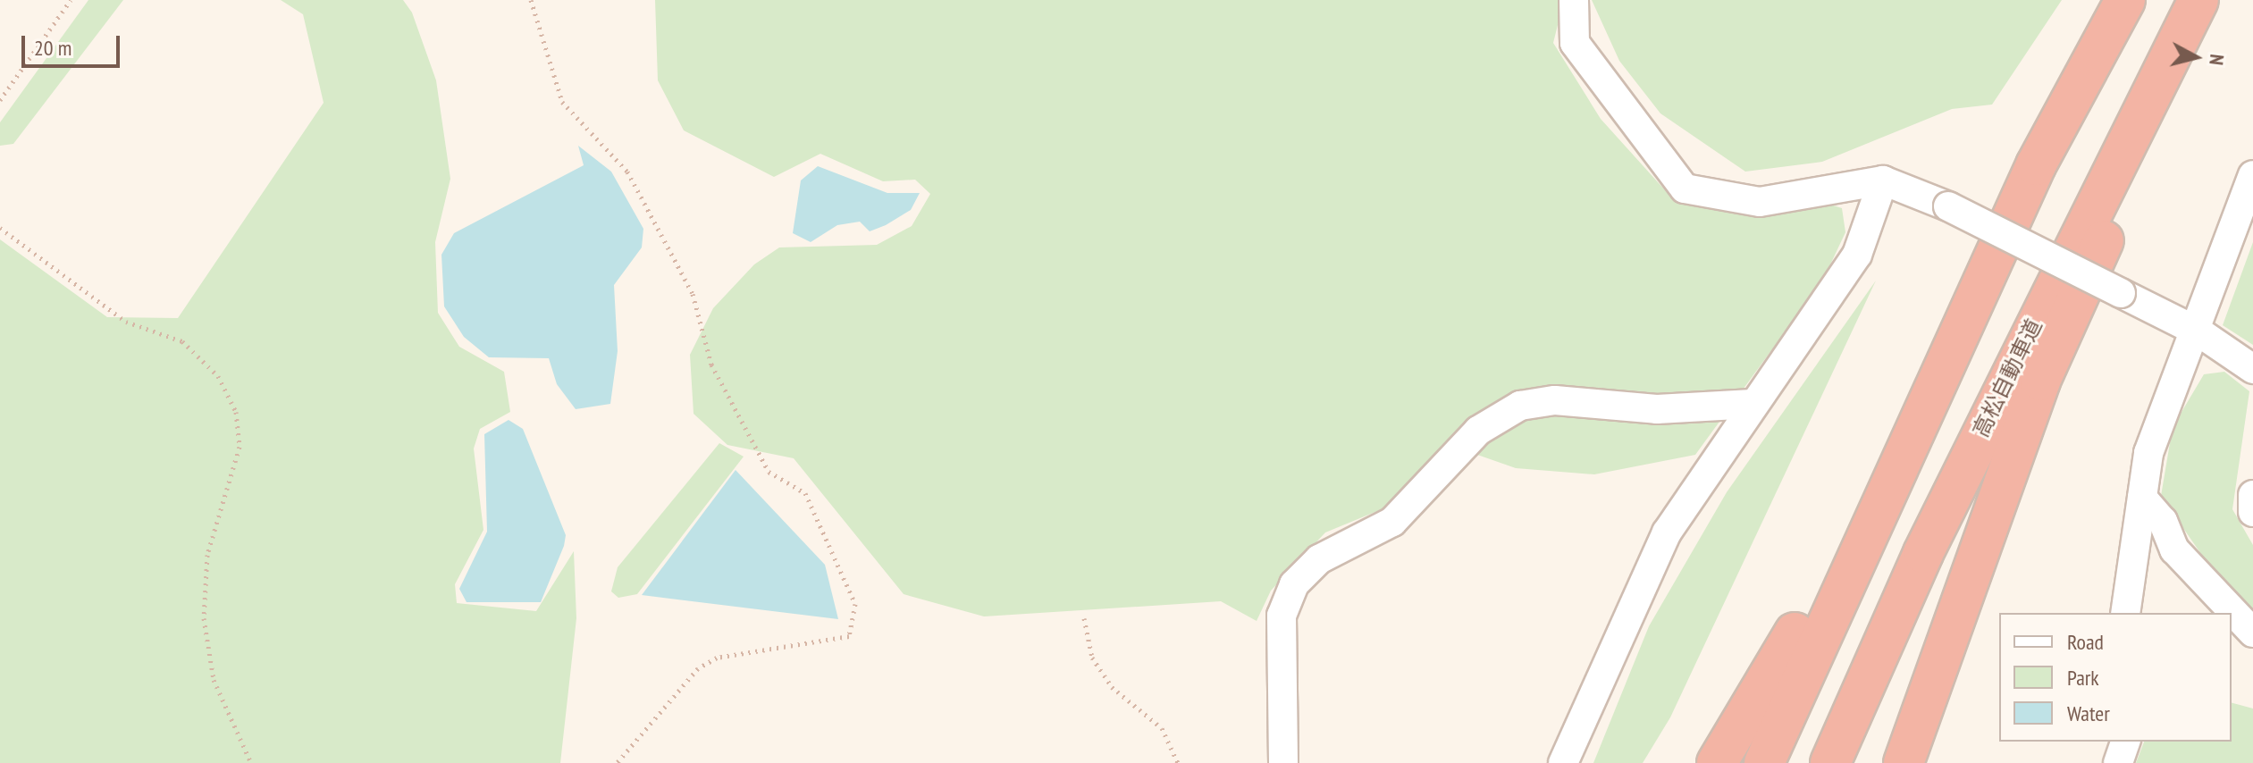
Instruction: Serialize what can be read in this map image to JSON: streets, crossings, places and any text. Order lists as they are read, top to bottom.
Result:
{
  "streets": {
    "highway": ["高松自動車道"]
  },
  "legend": ["Road", "Park", "Water"],
  "scale_bar": "20 m",
  "north": "right"
}
